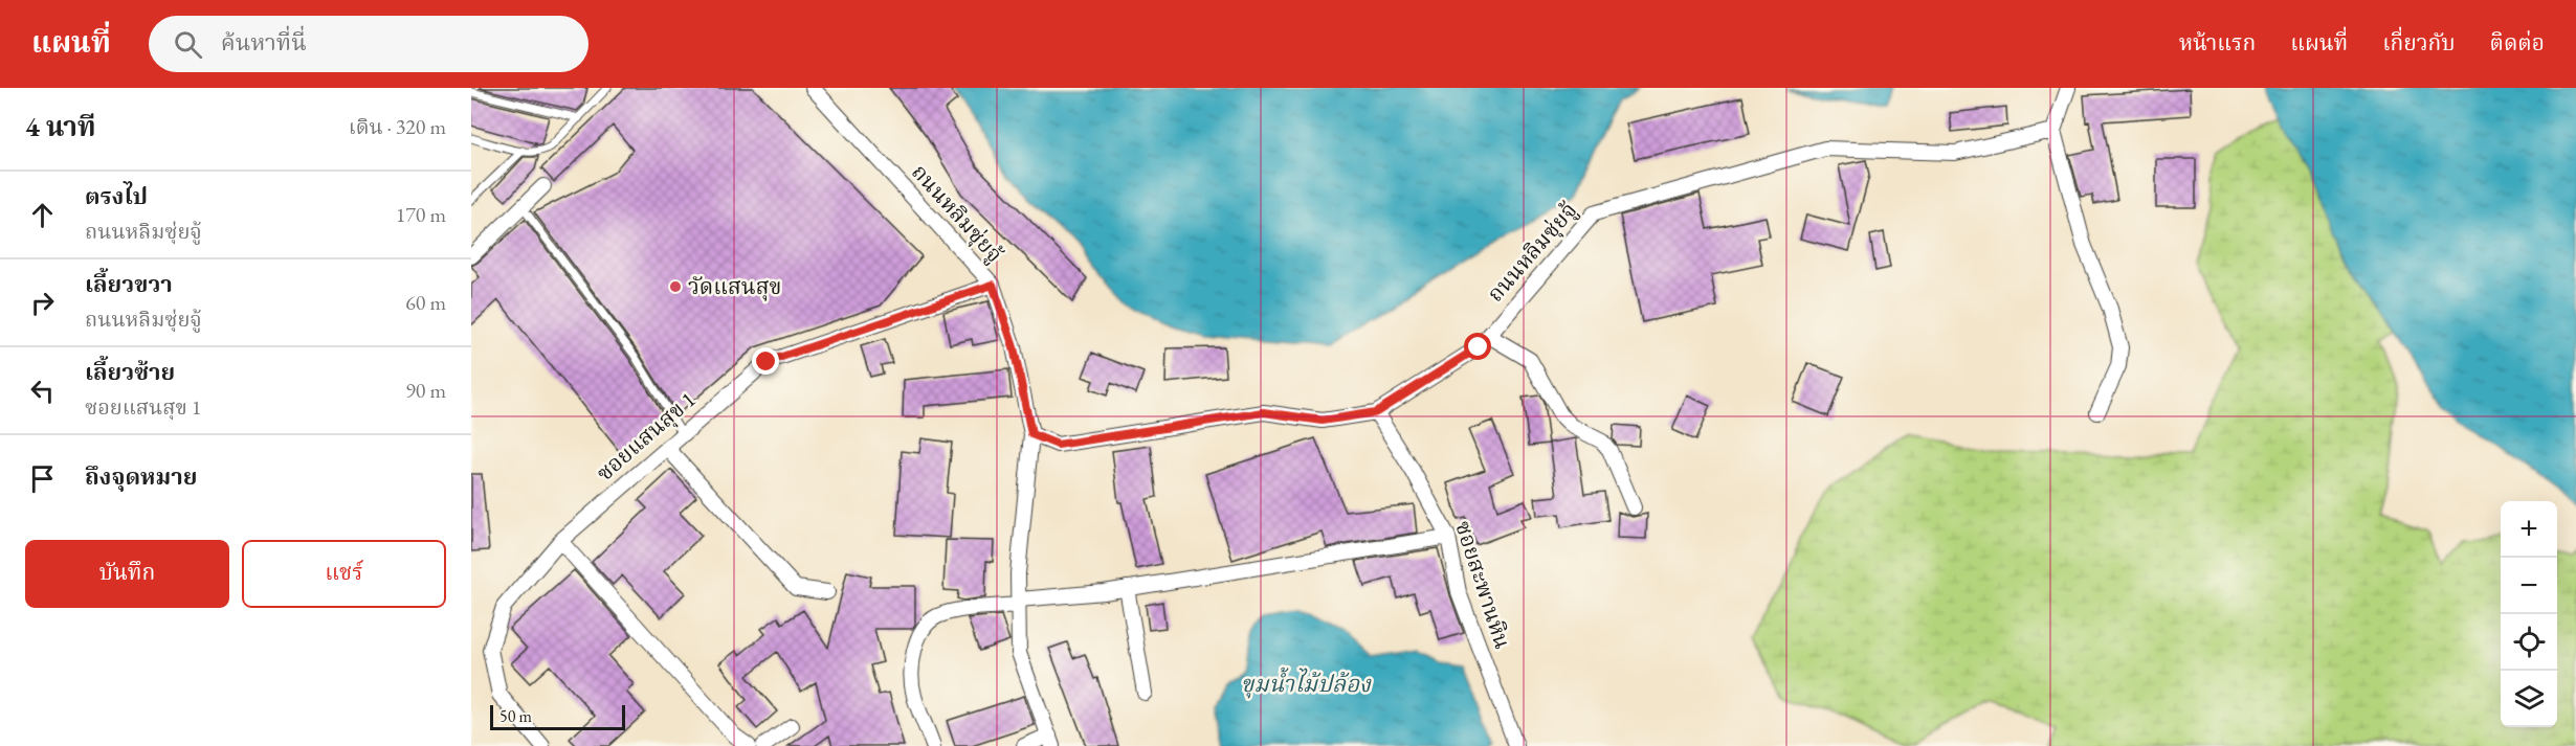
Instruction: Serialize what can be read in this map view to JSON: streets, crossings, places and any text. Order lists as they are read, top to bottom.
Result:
{
  "streets": {
    "street": ["ถนนหลิมซุ่ยจู้", "ซอยแสนสุข 1", "ซอยสะพานหิน"]
  },
  "crossings": [
    ["ถนนหลิมซุ่ยจู้", "ซอยแสนสุข 1"],
    ["ถนนหลิมซุ่ยจู้", "ซอยสะพานหิน"]
  ],
  "water": ["ขุมน้ำไม้ปล้อง"],
  "places": ["วัดแสนสุข"],
  "scale_bar": "50 m",
  "page": {
    "header": "แผนที่",
    "search": "ค้นหาที่นี่",
    "nav": [
      "หน้าแรก",
      "แผนที่",
      "เกี่ยวกับ",
      "ติดต่อ"
    ],
    "heading": ["4 นาที", "เดิน · 320 m"],
    "list": [
      ["ตรงไป", "ถนนหลิมซุ่ยจู้", "170 m"],
      ["เลี้ยวขวา", "ถนนหลิมซุ่ยจู้", "60 m"],
      ["เลี้ยวซ้าย", "ซอยแสนสุข 1", "90 m"],
      "ถึงจุดหมาย"
    ],
    "map_buttons": ["+", "−"],
    "buttons": ["บันทึก", "แชร์"],
    "scale": "50 m"
  }
}
